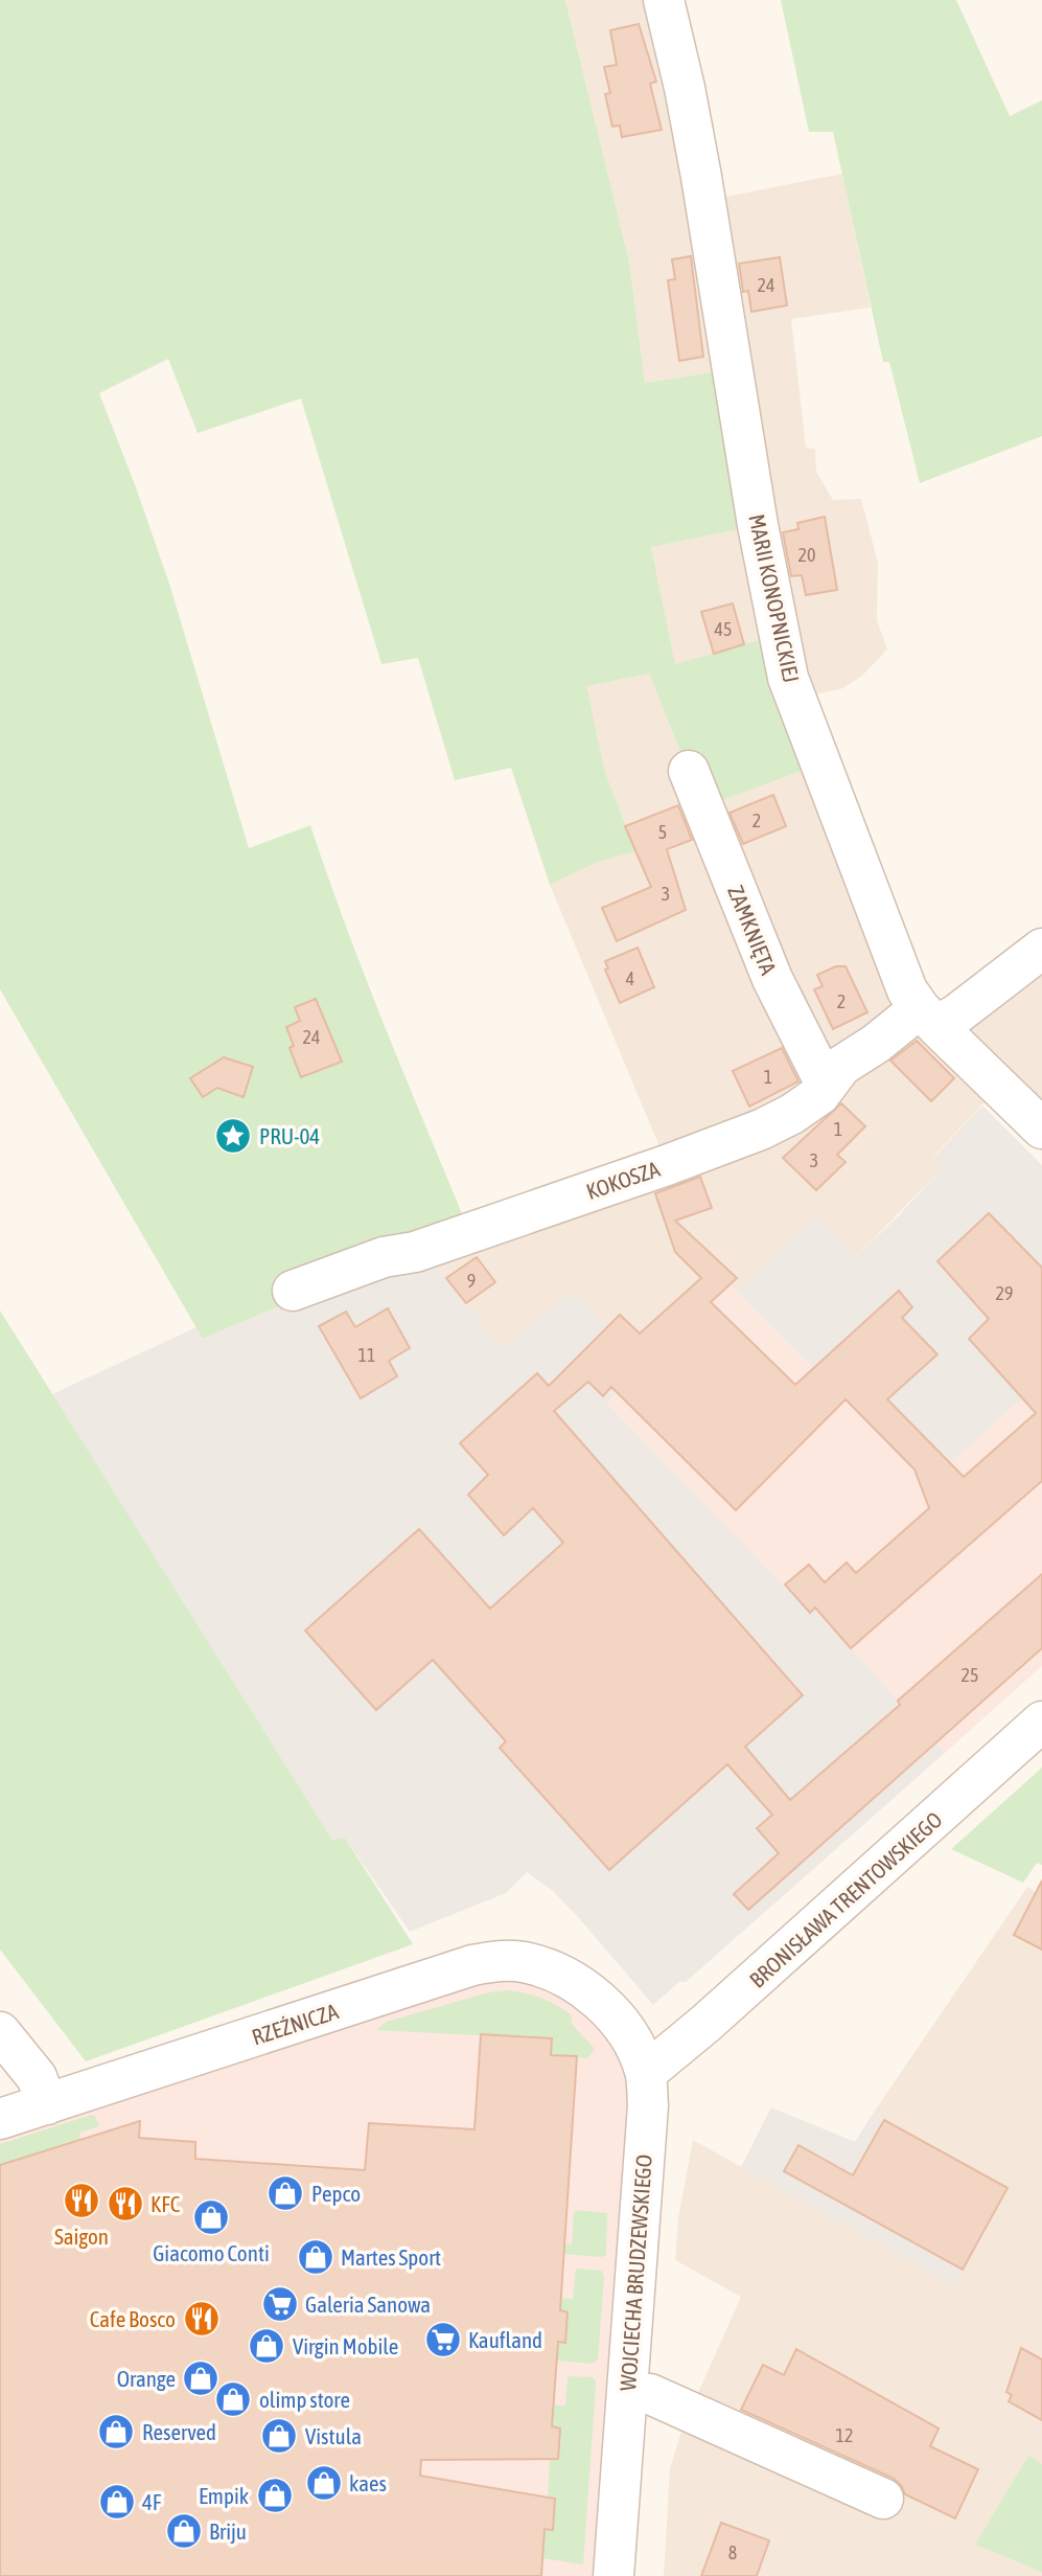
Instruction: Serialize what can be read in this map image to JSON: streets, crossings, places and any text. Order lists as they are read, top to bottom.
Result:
{
  "streets": {
    "street": [
      "MARII KONOPNICKIEJ",
      "ZAMKNIĘTA",
      "KOKOSZA",
      "BRONISŁAWA TRENTOWSKIEGO",
      "RZEŹNICZA",
      "WOJCIECHA BRUDZEWSKIEGO"
    ]
  },
  "crossings": [
    ["MARII KONOPNICKIEJ", "KOKOSZA"],
    ["ZAMKNIĘTA", "KOKOSZA"],
    ["BRONISŁAWA TRENTOWSKIEGO", "WOJCIECHA BRUDZEWSKIEGO"],
    ["RZEŹNICZA", "WOJCIECHA BRUDZEWSKIEGO"]
  ],
  "places": {
    "place": ["PRU-04"],
    "shop": [
      "Pepco",
      "Giacomo Conti",
      "Martes Sport",
      "Virgin Mobile",
      "Orange",
      "olimp store",
      "Reserved",
      "Vistula",
      "kaes",
      "Empik",
      "4F",
      "Briju"
    ],
    "restaurant": ["Saigon", "KFC", "Cafe Bosco"],
    "supermarket": ["Galeria Sanowa", "Kaufland"]
  },
  "house_numbers": [
    "24",
    "20",
    "45",
    "2",
    "5",
    "3",
    "4",
    "2",
    "24",
    "1",
    "1",
    "3",
    "9",
    "29",
    "11",
    "25",
    "12",
    "8"
  ]
}
